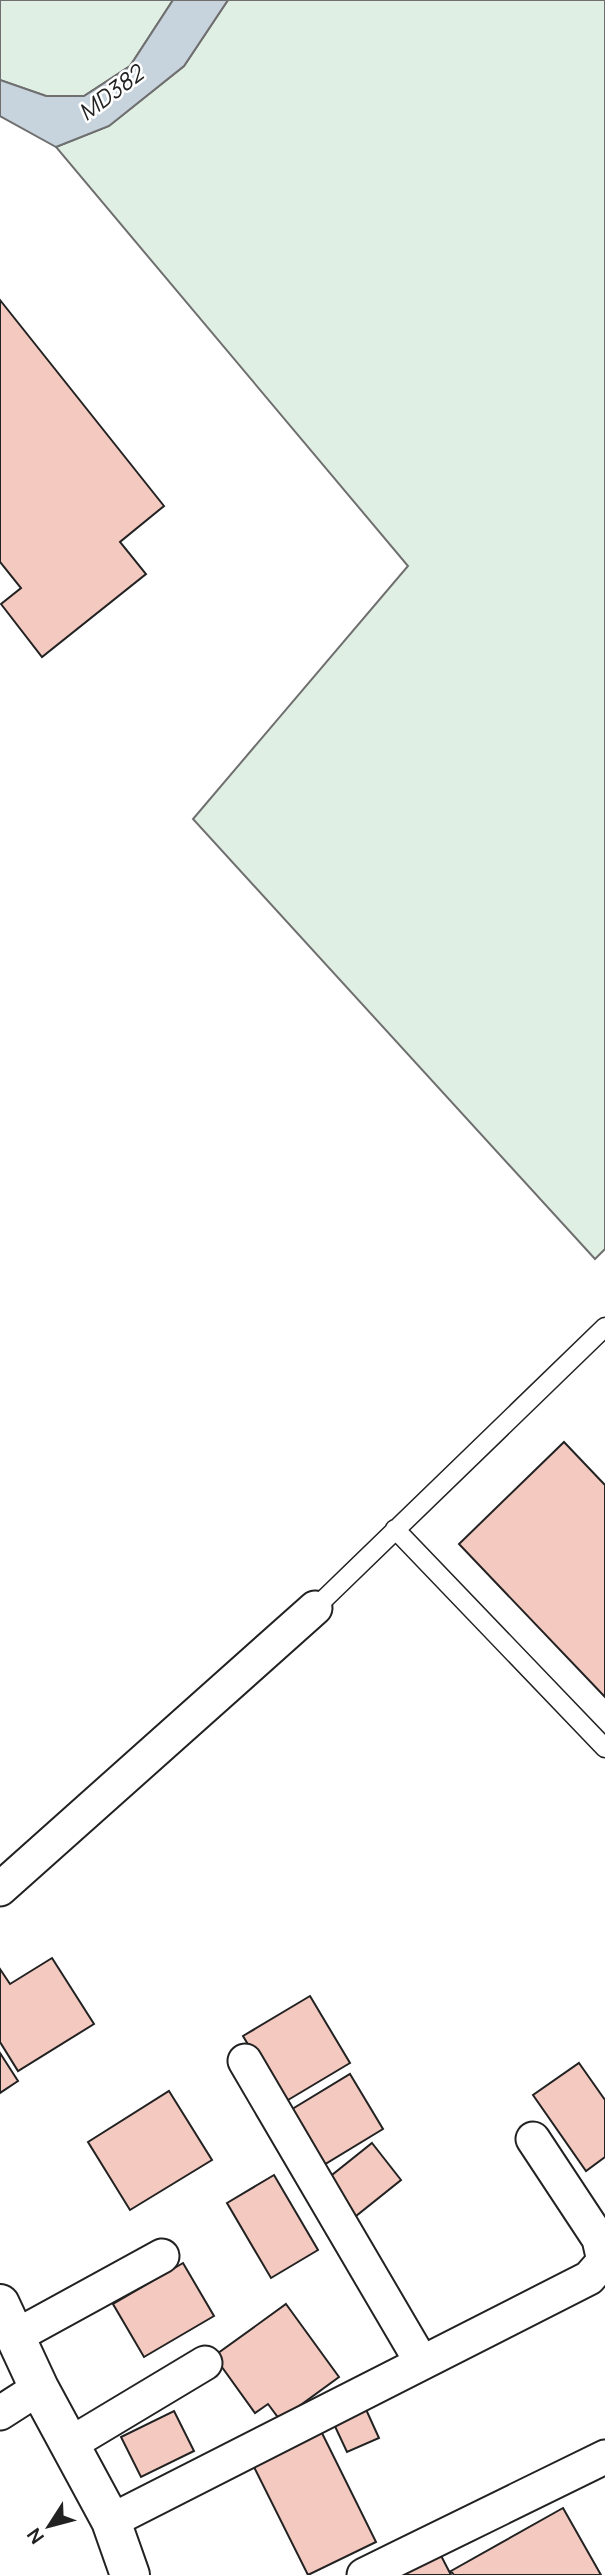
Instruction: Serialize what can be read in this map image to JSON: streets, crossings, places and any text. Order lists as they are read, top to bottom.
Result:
{
  "water": ["MD382"],
  "north": "bottom left"
}
